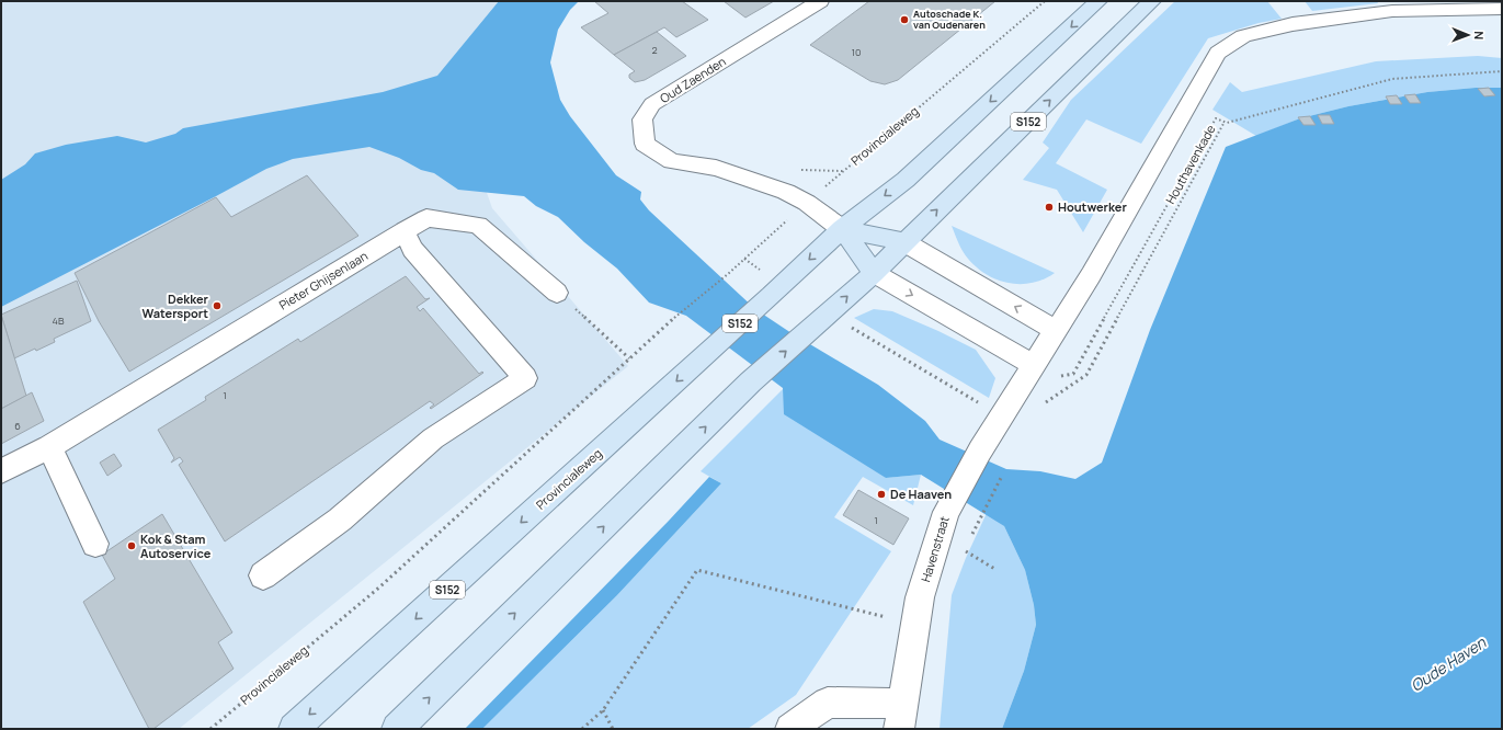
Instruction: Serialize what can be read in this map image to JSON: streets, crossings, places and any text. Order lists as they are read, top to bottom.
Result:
{
  "streets": {
    "main road": ["S152", "Provincialeweg"],
    "street": ["Oud Zaenden", "Pieter Ghijsenlaan", "Havenstraat"],
    "path": ["Houthavenkade"]
  },
  "crossings": [
    ["Oud Zaenden", "Provincialeweg"],
    ["Houthavenkade", "Havenstraat"]
  ],
  "water": ["Oude Haven"],
  "places": [
    "Autoschade K. van Oudenaren",
    "Houtwerker",
    "Dekker Watersport",
    "De Haaven",
    "Kok & Stam Autoservice"
  ],
  "house_numbers": [
    "2",
    "10",
    "4B",
    "1",
    "6",
    "1"
  ],
  "north": "right"
}
